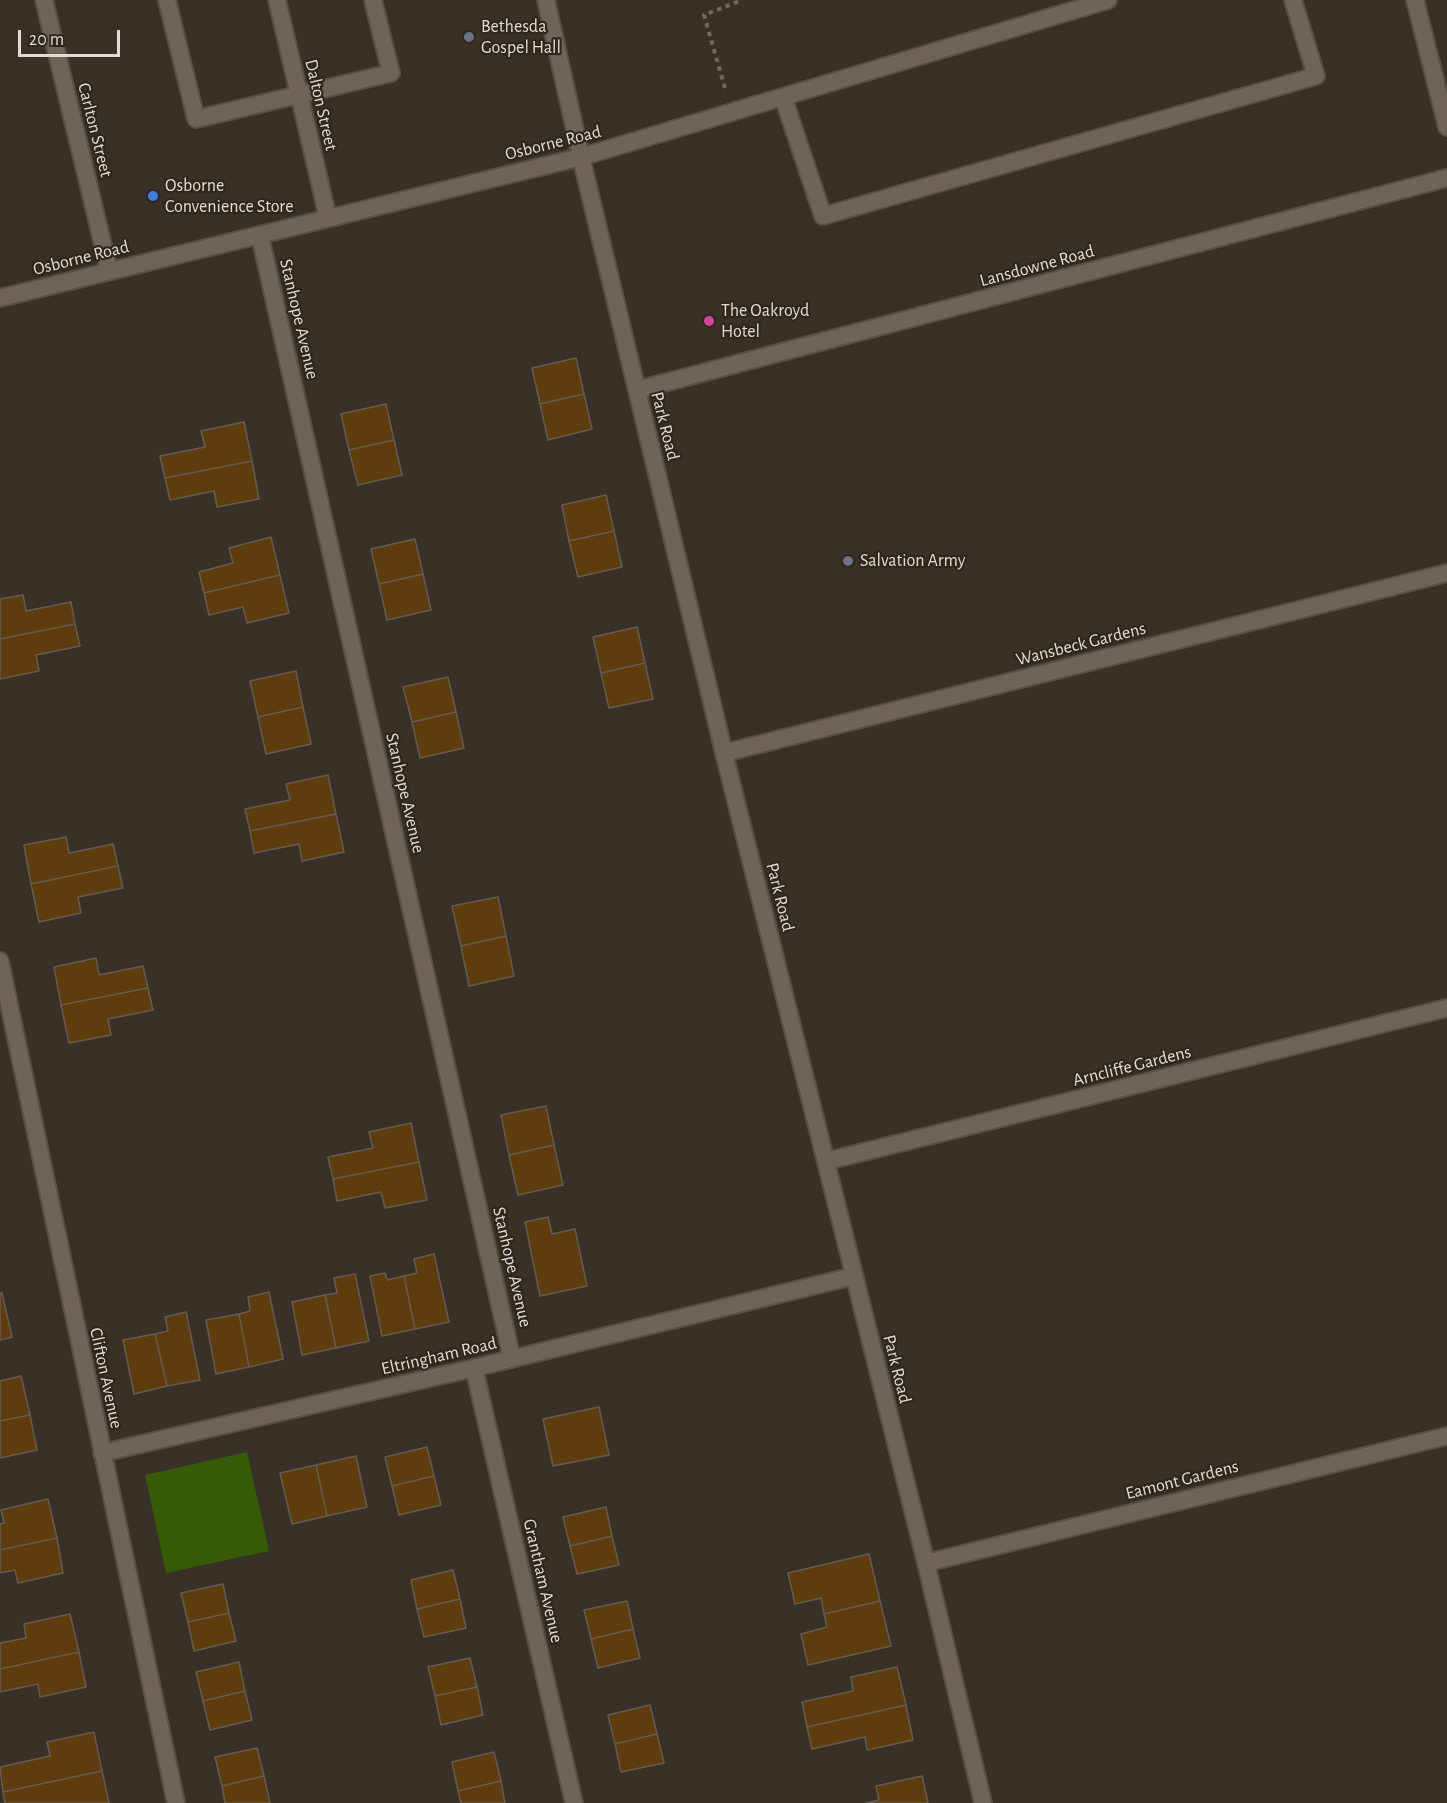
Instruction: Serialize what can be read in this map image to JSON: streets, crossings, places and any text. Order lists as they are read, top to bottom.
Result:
{
  "streets": {
    "street": [
      "Dalton Street",
      "Carlton Street",
      "Osborne Road",
      "Lansdowne Road",
      "Stanhope Avenue",
      "Park Road",
      "Wansbeck Gardens",
      "Arncliffe Gardens",
      "Eltringham Road",
      "Clifton Avenue",
      "Eamont Gardens",
      "Grantham Avenue"
    ]
  },
  "crossings": [
    ["Dalton Street", "Osborne Road"],
    ["Carlton Street", "Osborne Road"],
    ["Osborne Road", "Stanhope Avenue"],
    ["Osborne Road", "Park Road"],
    ["Lansdowne Road", "Park Road"],
    ["Stanhope Avenue", "Eltringham Road"],
    ["Park Road", "Wansbeck Gardens"],
    ["Park Road", "Arncliffe Gardens"],
    ["Park Road", "Eltringham Road"],
    ["Park Road", "Eamont Gardens"],
    ["Eltringham Road", "Clifton Avenue"],
    ["Eltringham Road", "Grantham Avenue"]
  ],
  "places": [
    "Bethesda Gospel Hall",
    "Osborne Convenience Store",
    "The Oakroyd Hotel",
    "Salvation Army"
  ],
  "scale_bar": "20 m"
}
